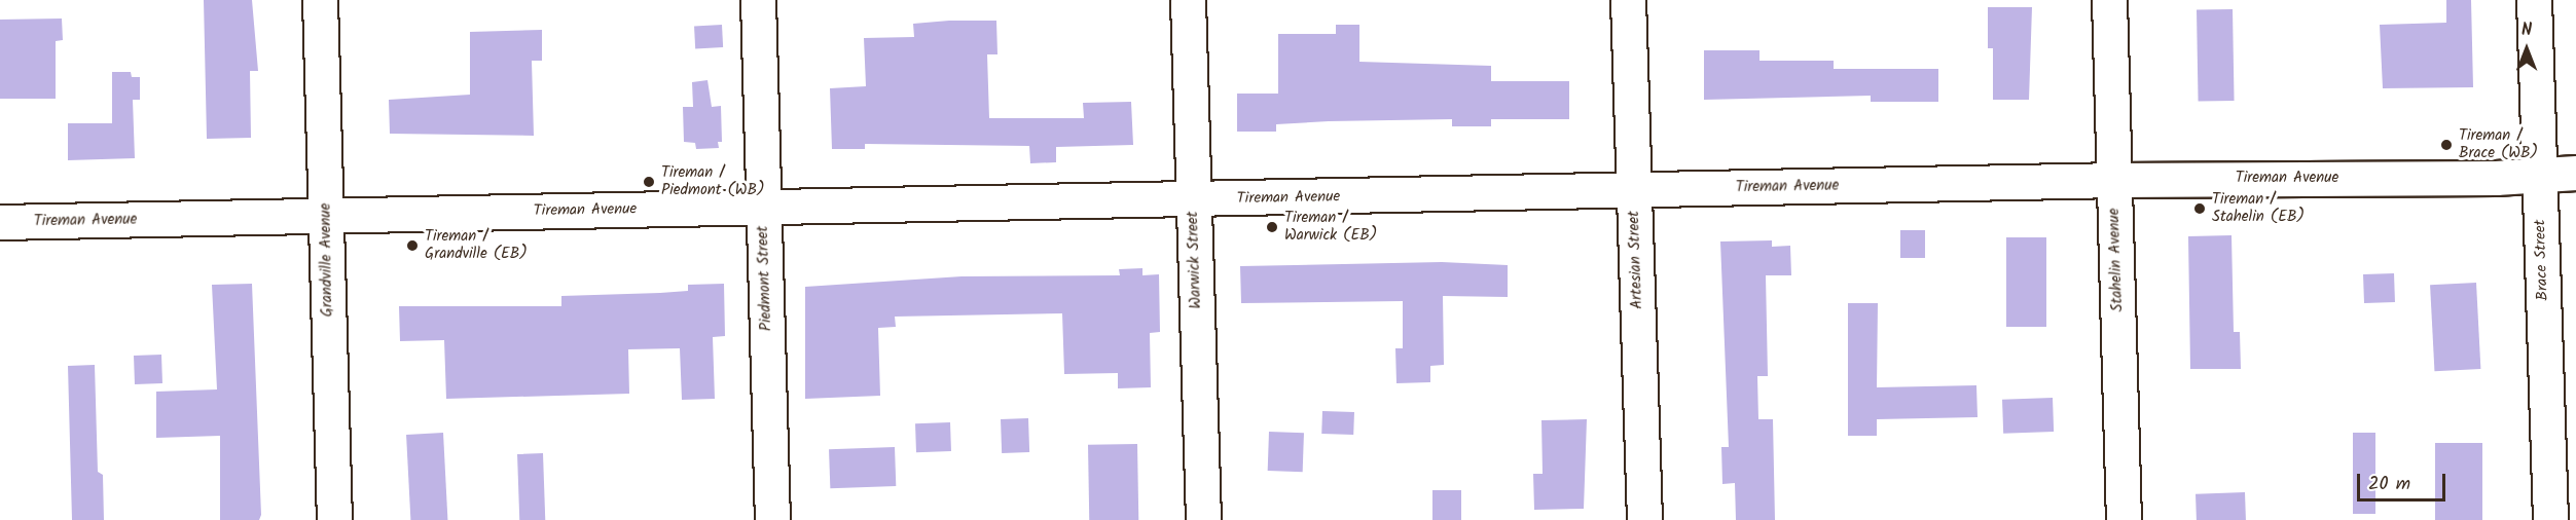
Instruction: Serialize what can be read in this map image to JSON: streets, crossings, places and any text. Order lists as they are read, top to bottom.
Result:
{
  "streets": {
    "street": [
      "Tireman Avenue",
      "Grandville Avenue",
      "Warwick Street",
      "Artesian Street",
      "Stahelin Avenue",
      "Brace Street",
      "Piedmont Street"
    ]
  },
  "crossings": [
    ["Tireman Avenue", "Grandville Avenue"],
    ["Tireman Avenue", "Warwick Street"],
    ["Tireman Avenue", "Artesian Street"],
    ["Tireman Avenue", "Stahelin Avenue"],
    ["Tireman Avenue", "Brace Street"],
    ["Tireman Avenue", "Piedmont Street"]
  ],
  "places": [
    "Tireman / Brace (WB)",
    "Tireman / Piedmont (WB)",
    "Tireman / Stahelin (EB)",
    "Tireman / Warwick (EB)",
    "Tireman / Grandville (EB)"
  ],
  "scale_bar": "20 m",
  "north": "top"
}
